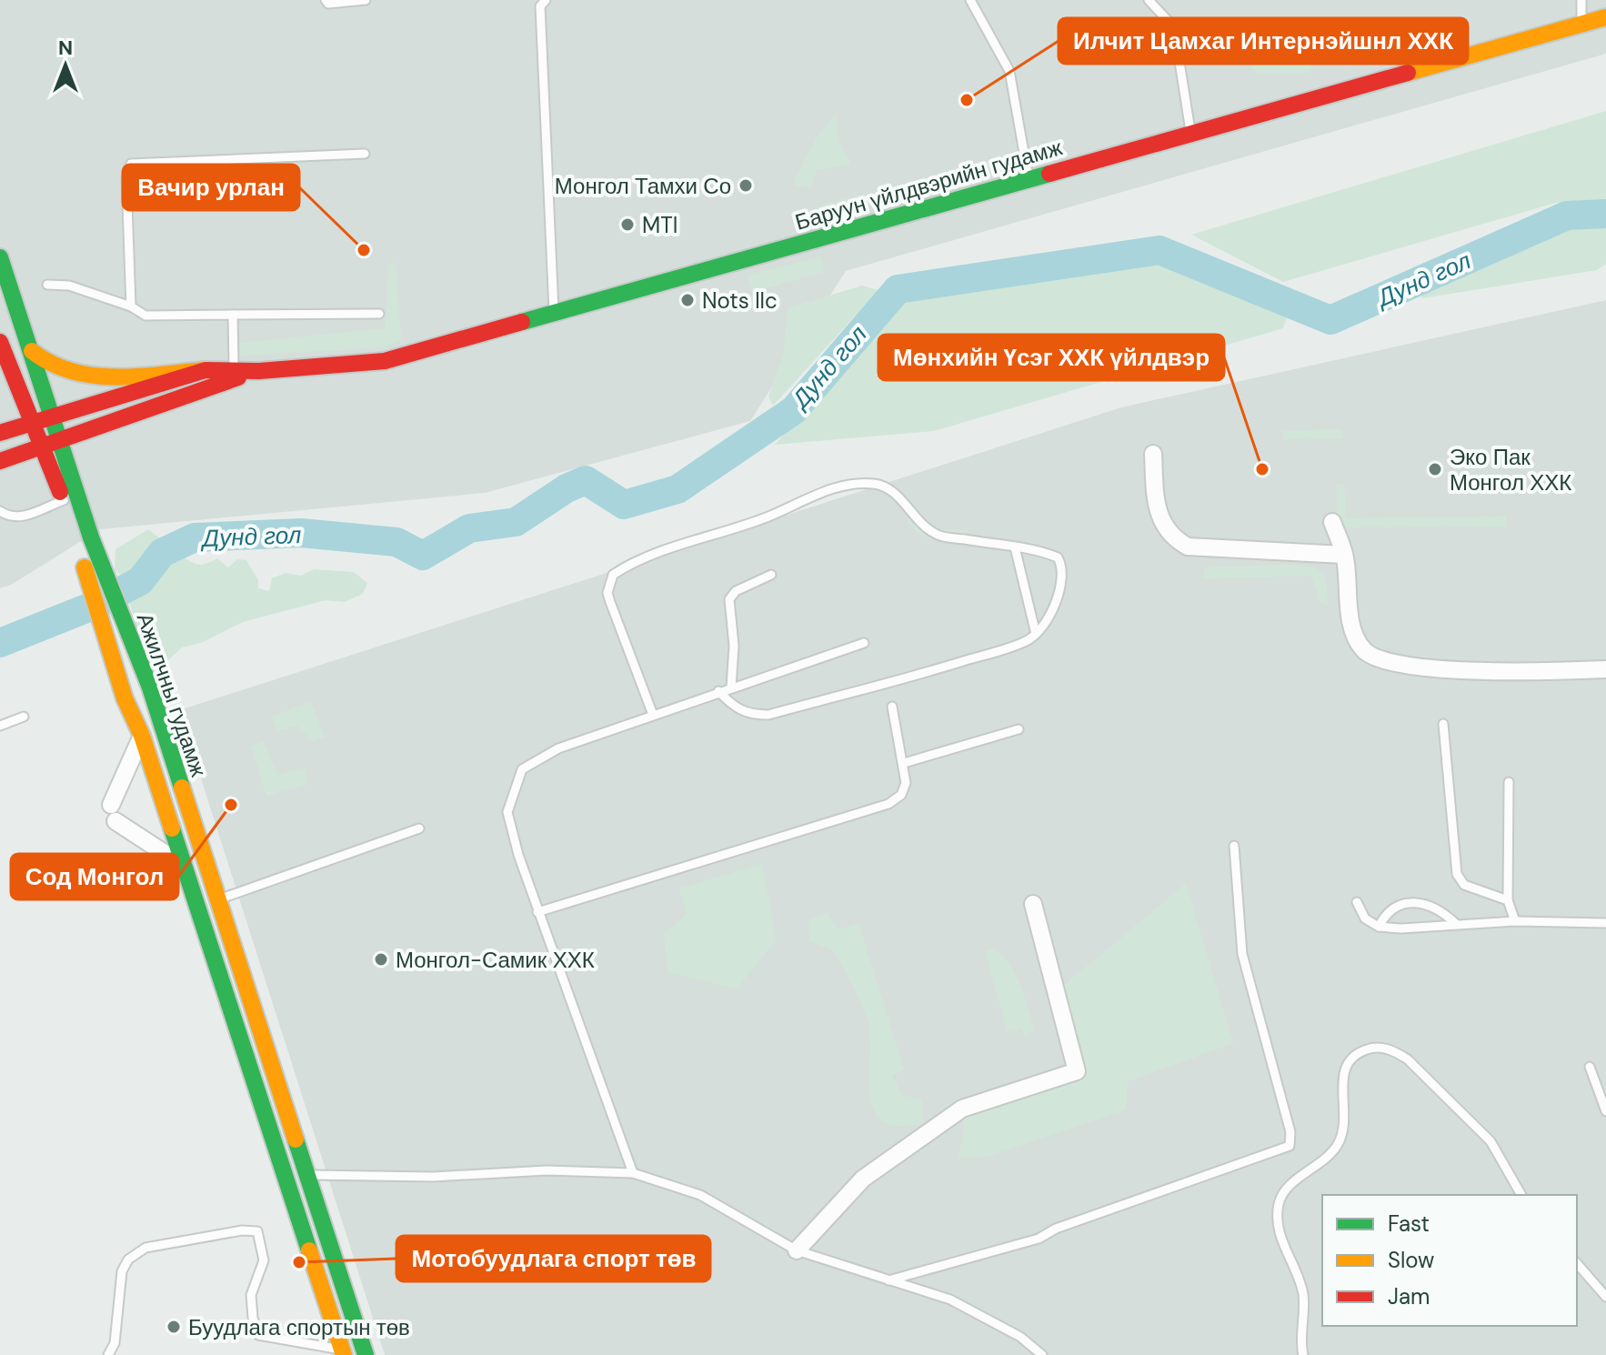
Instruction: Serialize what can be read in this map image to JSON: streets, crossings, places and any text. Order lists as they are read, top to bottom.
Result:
{
  "streets": {
    "main road": ["Баруун үйлдвэрийн гудамж", "Ажилчны гудамж"]
  },
  "crossings": [
    ["Баруун үйлдвэрийн гудамж", "Ажилчны гудамж"]
  ],
  "water": ["Дунд гол"],
  "places": [
    "Илчит Цамхаг Интернэйшнл ХХК",
    "Монгол Тамхи Со",
    "MTI",
    "Вачир урлан",
    "Nots llc",
    "Мөнхийн Үсэг ХХК үйлдвэр",
    "Эко Пак Монгол ХХК",
    "Сод Монгол",
    "Монгол-Самик ХХК",
    "Мотобуудлага спорт төв",
    "Буудлага спортын төв"
  ],
  "legend": ["Fast", "Slow", "Jam"],
  "north": "top"
}
